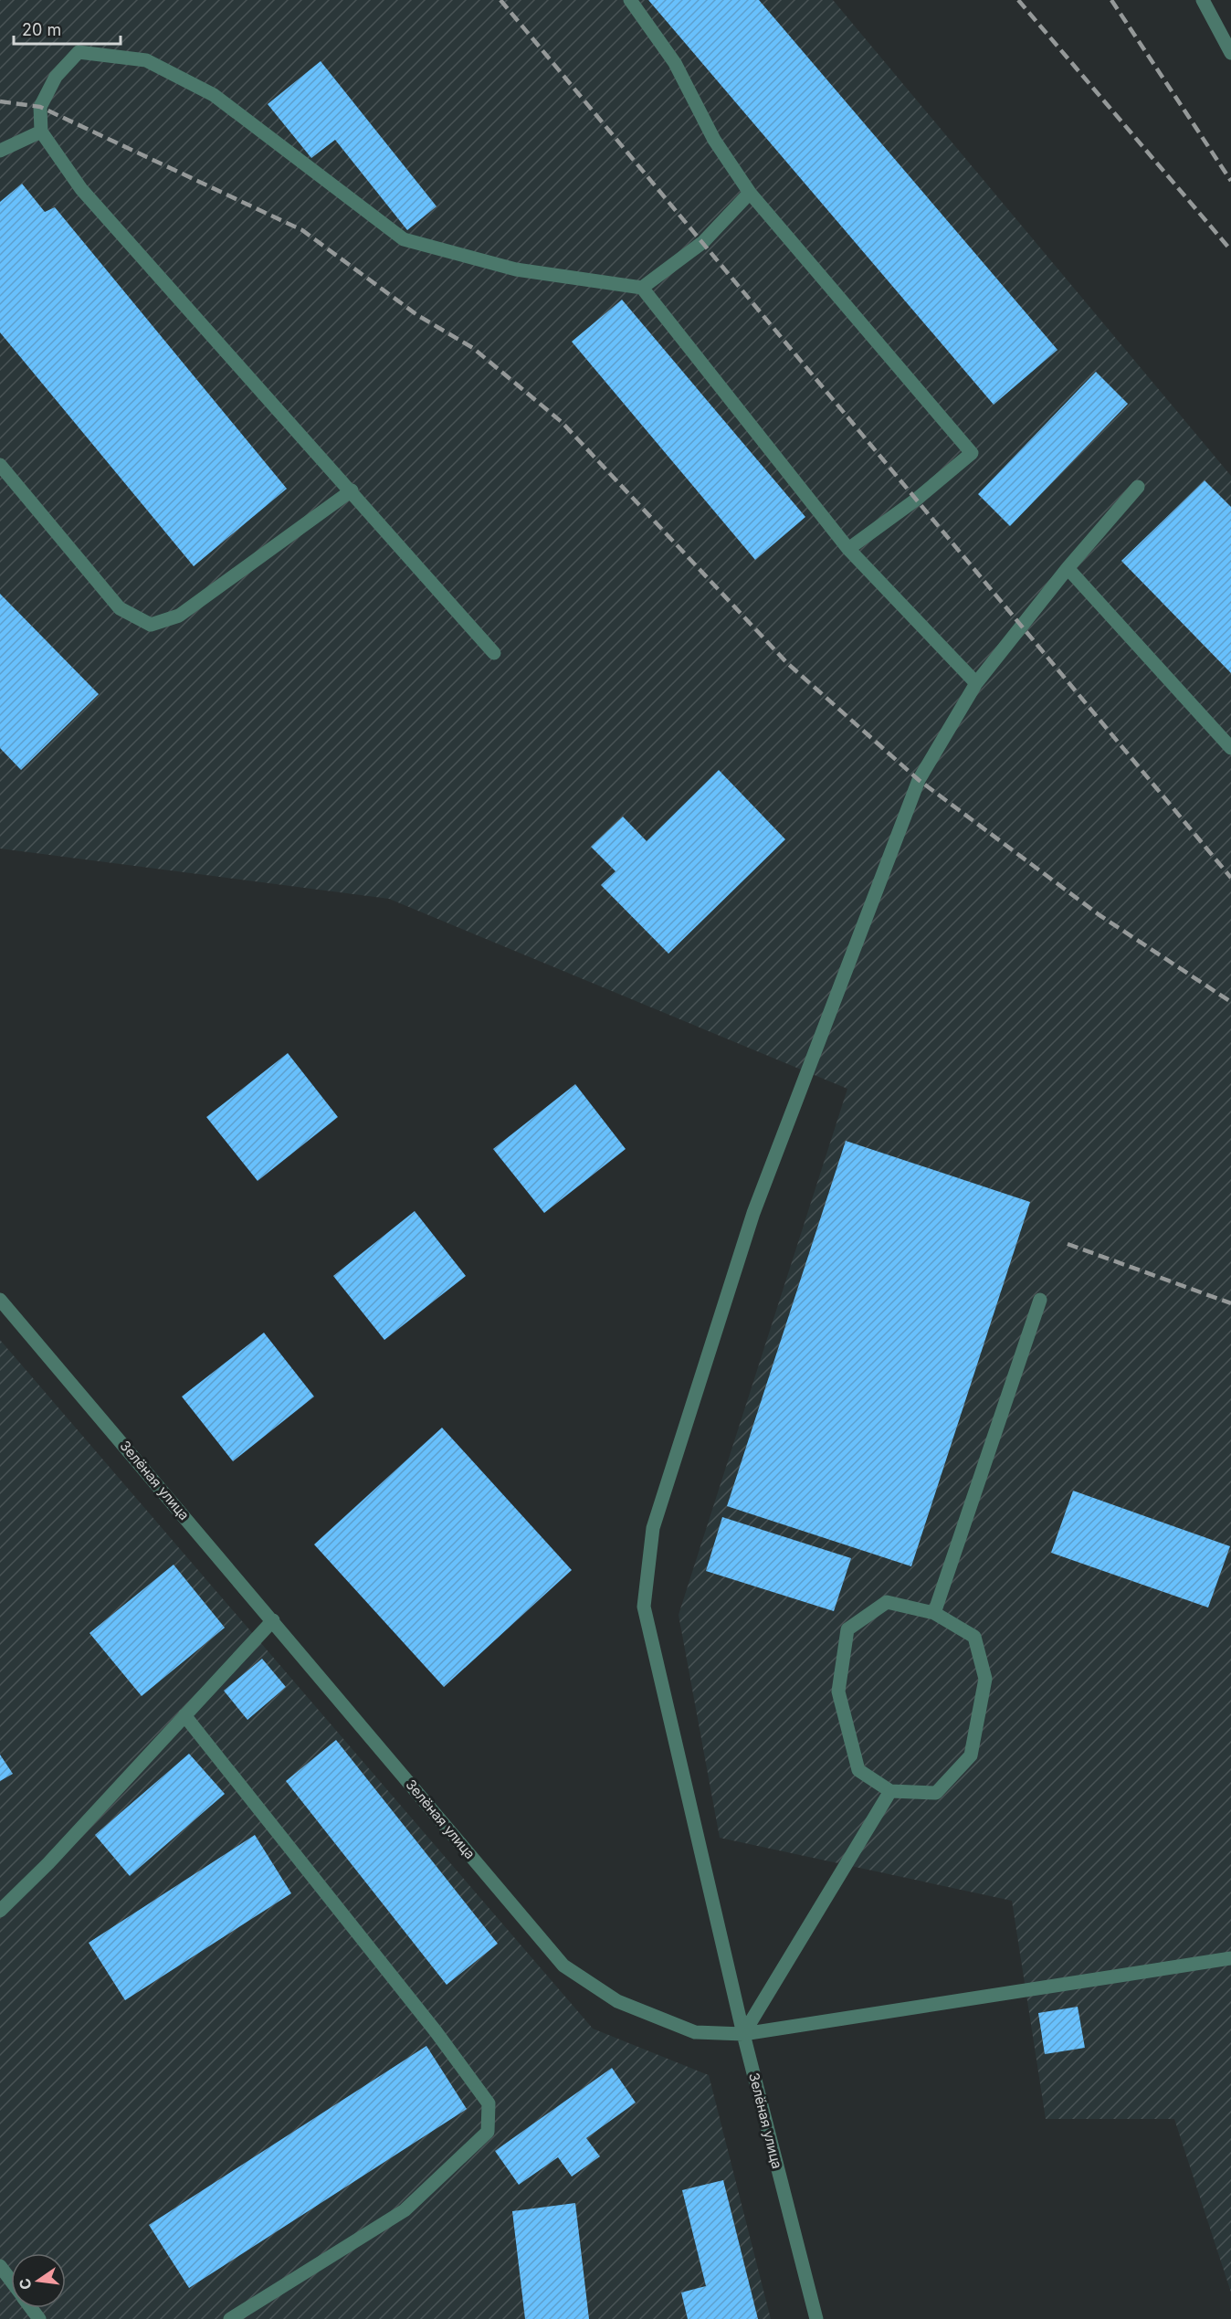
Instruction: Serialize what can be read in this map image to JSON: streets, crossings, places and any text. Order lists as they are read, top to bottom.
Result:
{
  "streets": {
    "street": ["Зелёная улица"]
  },
  "scale_bar": "20 m",
  "north": "left"
}
